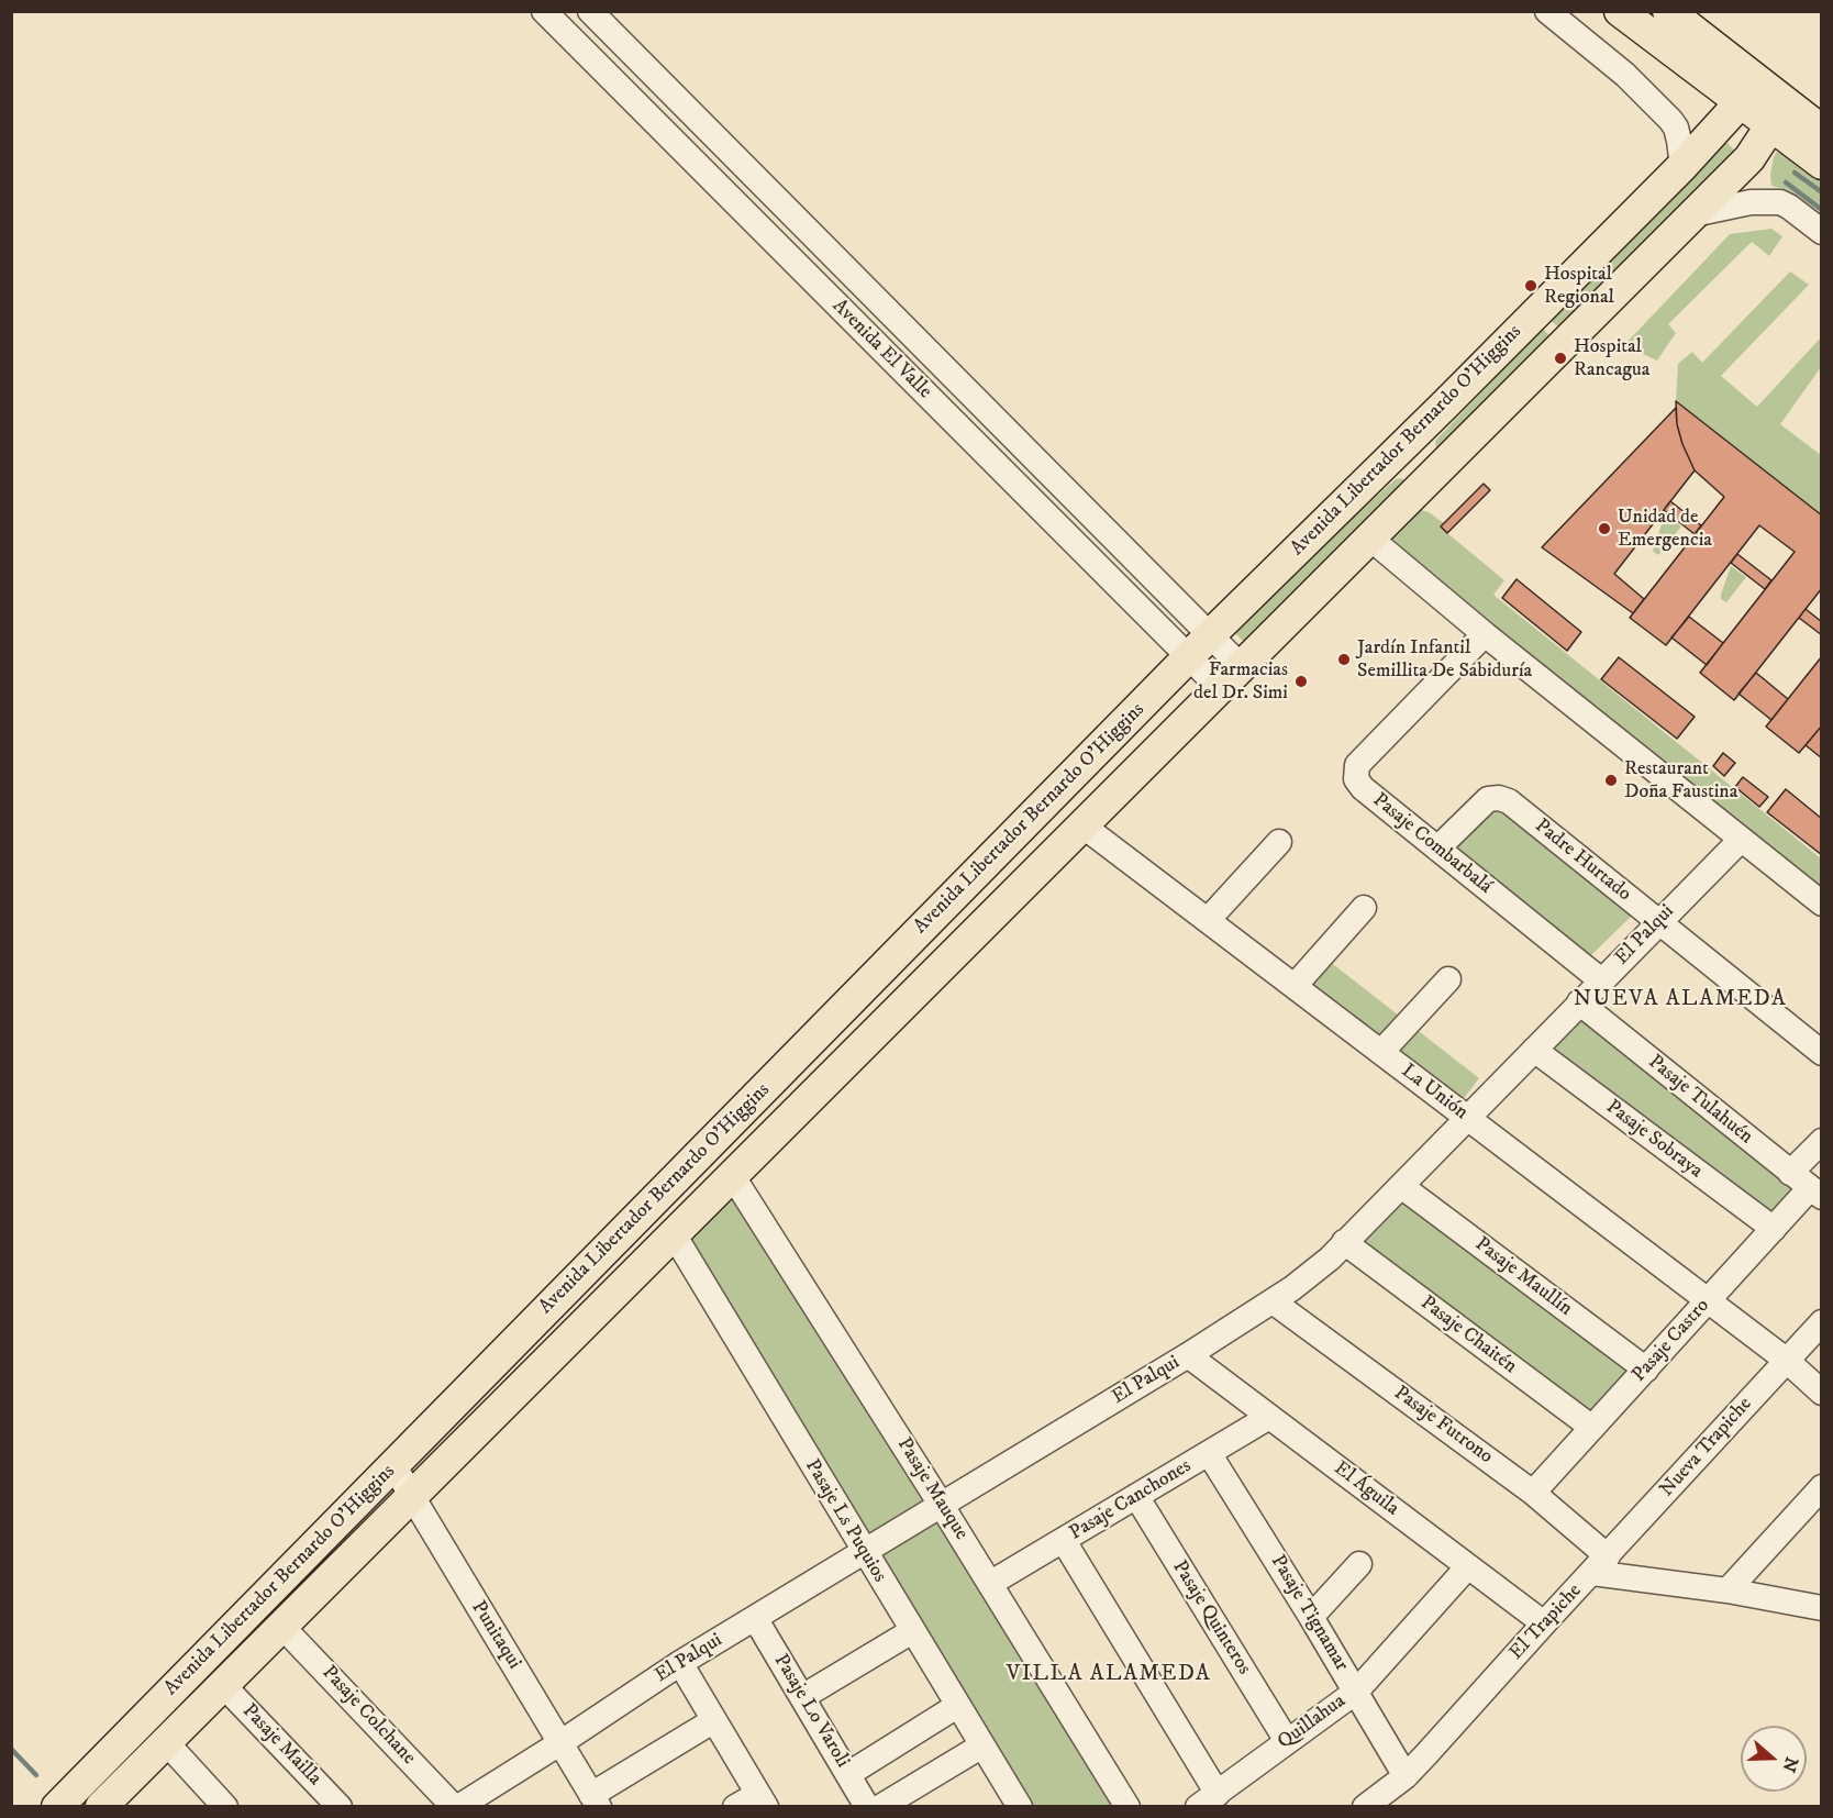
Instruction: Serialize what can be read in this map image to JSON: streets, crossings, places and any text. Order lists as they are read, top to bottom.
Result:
{
  "streets": {
    "main road": ["Avenida Libertador Bernardo O'Higgins"],
    "street": [
      "Avenida El Valle",
      "Pasaje Combarbalá",
      "Padre Hurtado",
      "El Palqui",
      "La Unión",
      "Pasaje Tulahuén",
      "Pasaje Sobraya",
      "Pasaje Maullín",
      "Pasaje Chaitén",
      "Pasaje Castro",
      "Pasaje Futrono",
      "Nueva Trapiche",
      "Pasaje Mauque",
      "El Águila",
      "Pasaje Canchones",
      "Pasaje Ls Puquios",
      "Pasaje Tignamar",
      "Pasaje Quinteros",
      "El Trapiche",
      "Punitaqui",
      "Pasaje Lo Varoli",
      "Pasaje Colchane",
      "Quillahua",
      "Pasaje Mailla"
    ]
  },
  "crossings": [
    ["Avenida El Valle", "Avenida Libertador Bernardo O'Higgins"],
    ["Avenida Libertador Bernardo O'Higgins", "La Unión"],
    ["Avenida Libertador Bernardo O'Higgins", "Pasaje Mauque"],
    ["Avenida Libertador Bernardo O'Higgins", "Pasaje Ls Puquios"],
    ["Avenida Libertador Bernardo O'Higgins", "Punitaqui"],
    ["Avenida Libertador Bernardo O'Higgins", "Pasaje Colchane"],
    ["Avenida Libertador Bernardo O'Higgins", "Pasaje Mailla"],
    ["Pasaje Combarbalá", "Padre Hurtado"],
    ["Pasaje Combarbalá", "El Palqui"],
    ["Padre Hurtado", "El Palqui"],
    ["El Palqui", "La Unión"],
    ["El Palqui", "Pasaje Tulahuén"],
    ["El Palqui", "Pasaje Sobraya"],
    ["El Palqui", "Pasaje Maullín"],
    ["El Palqui", "Pasaje Chaitén"],
    ["El Palqui", "Pasaje Futrono"],
    ["El Palqui", "Pasaje Mauque"],
    ["El Palqui", "El Águila"],
    ["El Palqui", "Pasaje Ls Puquios"],
    ["El Palqui", "Punitaqui"],
    ["El Palqui", "Pasaje Lo Varoli"],
    ["El Palqui", "Pasaje Colchane"],
    ["La Unión", "Pasaje Castro"],
    ["La Unión", "Nueva Trapiche"],
    ["Pasaje Tulahuén", "Pasaje Castro"],
    ["Pasaje Sobraya", "Pasaje Castro"],
    ["Pasaje Maullín", "Pasaje Castro"],
    ["Pasaje Chaitén", "Pasaje Castro"],
    ["Pasaje Castro", "Pasaje Futrono"],
    ["Pasaje Futrono", "Nueva Trapiche"],
    ["Pasaje Futrono", "El Trapiche"],
    ["Nueva Trapiche", "El Trapiche"],
    ["Pasaje Mauque", "Pasaje Canchones"],
    ["El Águila", "Pasaje Canchones"],
    ["El Águila", "El Trapiche"],
    ["El Águila", "Quillahua"],
    ["Pasaje Canchones", "Pasaje Tignamar"],
    ["Pasaje Canchones", "Pasaje Quinteros"],
    ["Pasaje Tignamar", "El Trapiche"],
    ["Pasaje Tignamar", "Quillahua"],
    ["Pasaje Quinteros", "Quillahua"]
  ],
  "districts": ["NUEVA ALAMEDA", "VILLA ALAMEDA"],
  "places": [
    "Hospital Regional",
    "Hospital Rancagua",
    "Unidad de Emergencia",
    "Jardín Infantil Semillita De Sabiduría",
    "Farmacias del Dr. Simi",
    "Restaurant Doña Faustina"
  ],
  "north": "right"
}
